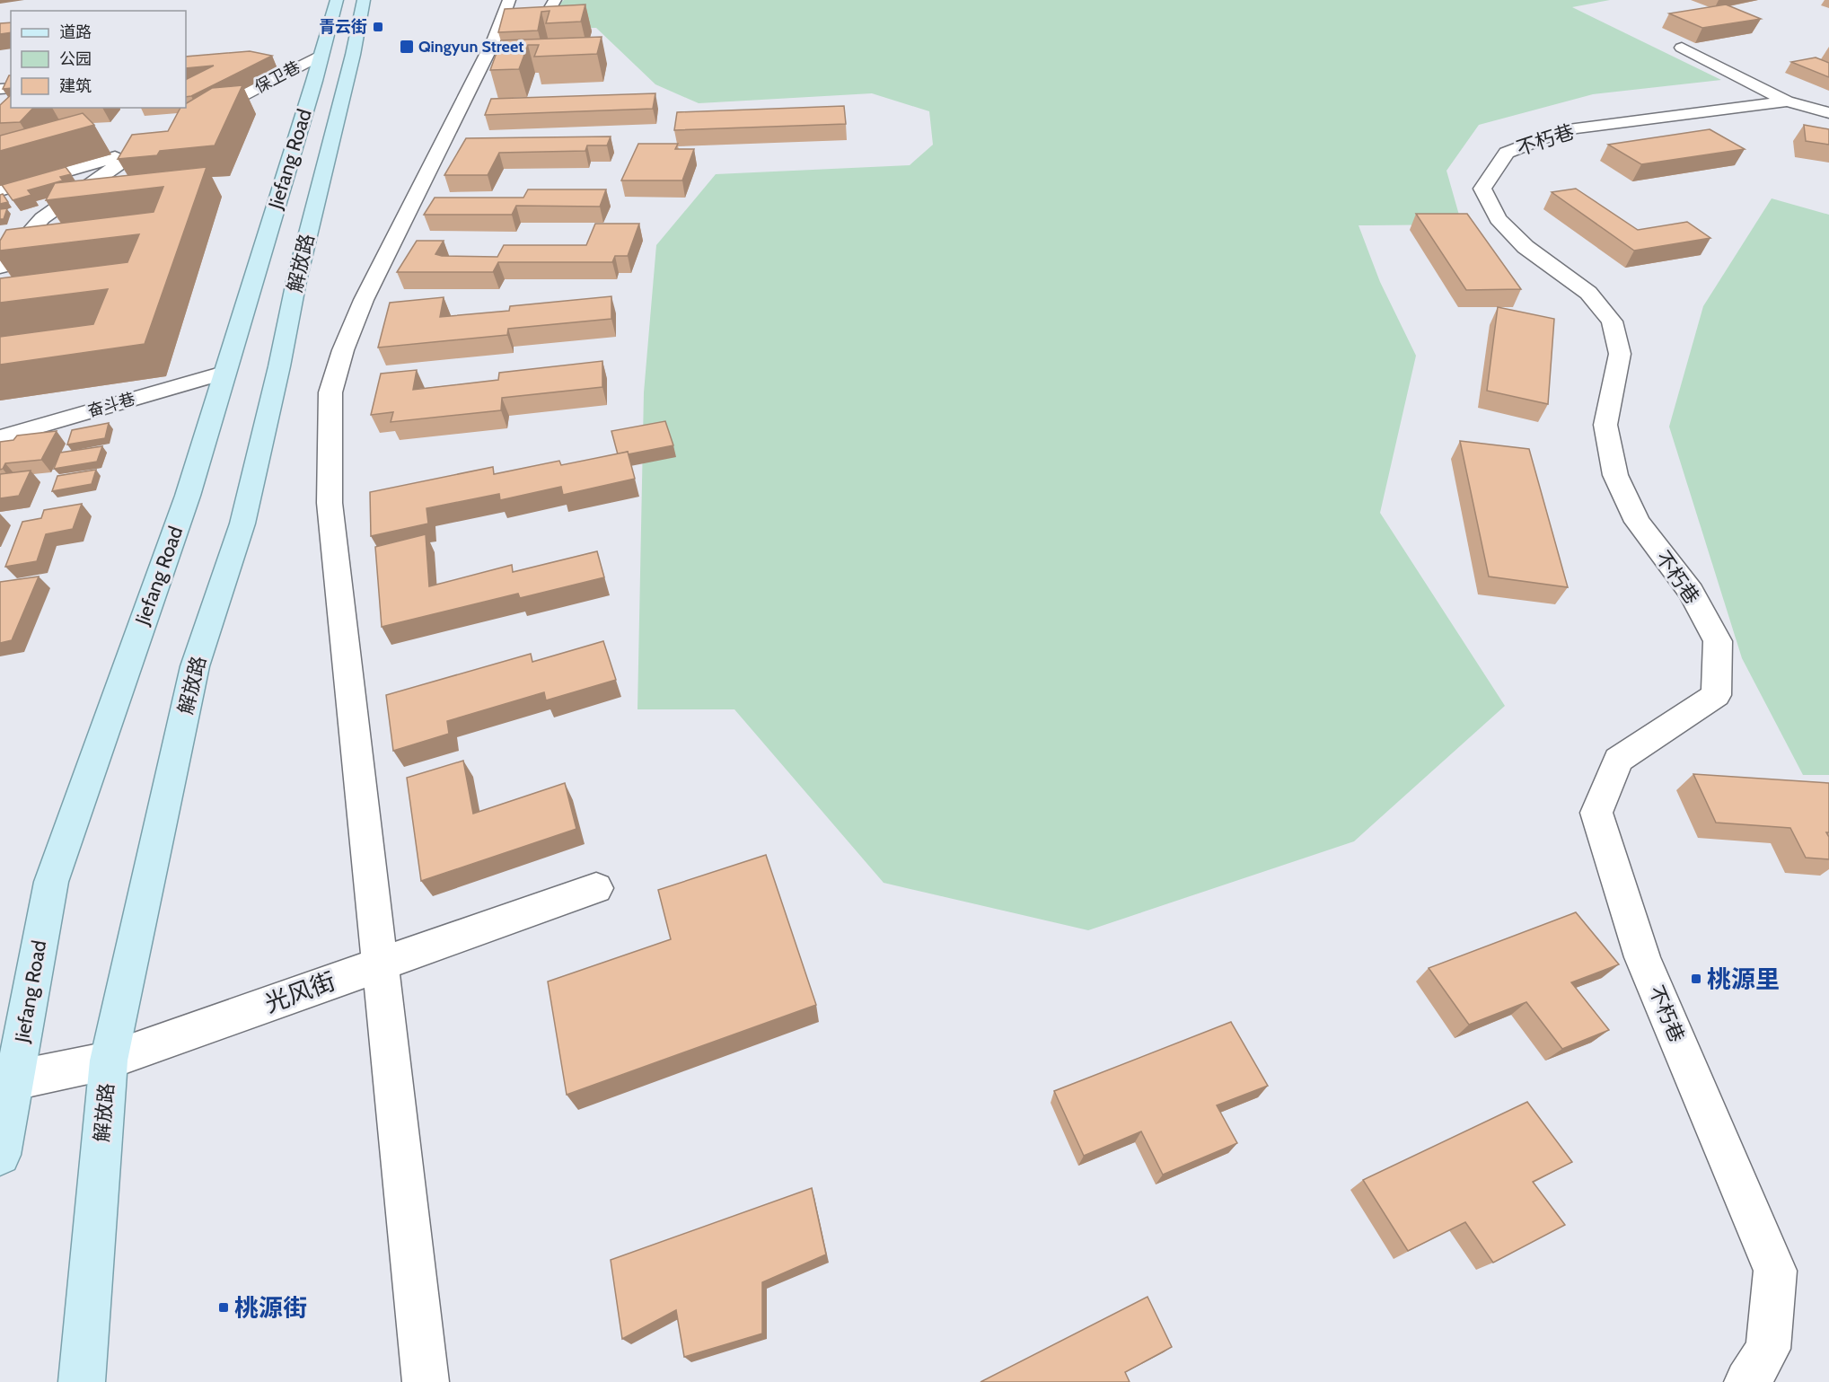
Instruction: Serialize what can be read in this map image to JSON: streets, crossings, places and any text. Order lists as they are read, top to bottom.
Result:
{
  "streets": {
    "main road": ["Jiefang Road", "解放路"],
    "street": [
      "保卫巷",
      "不朽巷",
      "奋斗巷",
      "光风街"
    ]
  },
  "crossings": [
    ["保卫巷", "Jiefang Road"],
    ["Jiefang Road", "奋斗巷"],
    ["Jiefang Road", "光风街"],
    ["解放路", "光风街"]
  ],
  "places": {
    "transit": [
      "青云街",
      "Qingyun Street",
      "桃源里",
      "桃源街"
    ]
  },
  "legend": ["道路", "公园", "建筑"]
}
